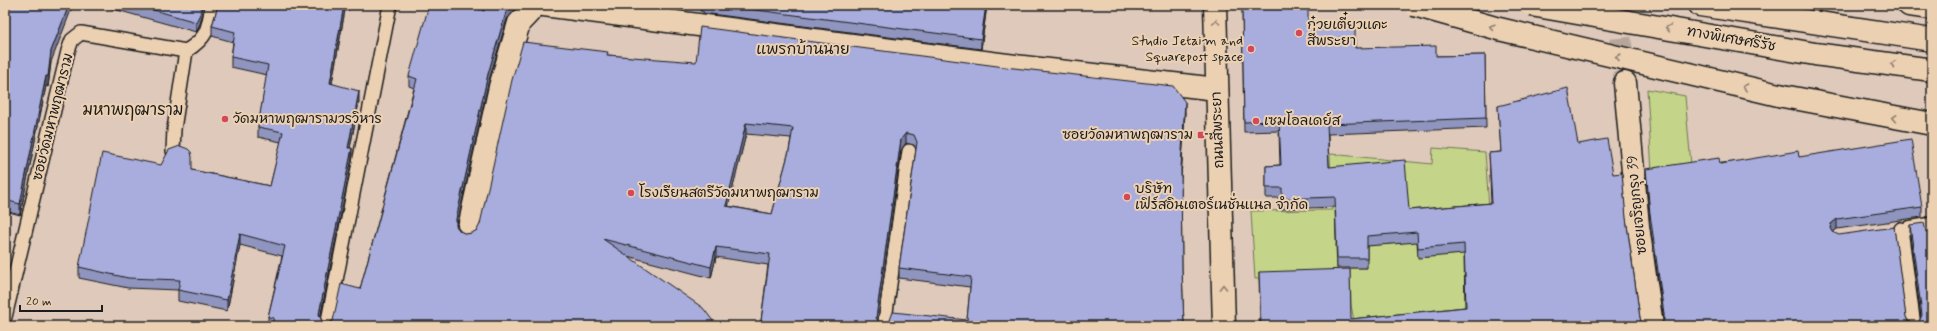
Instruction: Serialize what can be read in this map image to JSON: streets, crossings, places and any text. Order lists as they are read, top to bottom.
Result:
{
  "streets": {
    "main road": ["ทางพิเศษศรีรัช", "ถนนสี่พระยา", "ซอยเจริญกรุง 39"],
    "lane": ["ซอยวัดมหาพฤฒาราม"]
  },
  "one_way": ["ถนนสี่พระยา"],
  "districts": ["แพรกบ้านนาย", "มหาพฤฒาราม"],
  "places": {
    "other": [
      "ก๋วยเตี๋ยวแคะ สี่พระยา",
      "Studio Jetaim and Squarepost space",
      "วัดมหาพฤฒารามวรวิหาร",
      "เซมโอลเดย์ส",
      "โรงเรียนสตรีวัดมหาพฤฒาราม",
      "บริษัท เฟิร์สอินเตอร์เนชั่นแนล จำกัด"
    ],
    "transit": ["ซอยวัดมหาพฤฒาราม"]
  },
  "scale_bar": "20 m"
}
